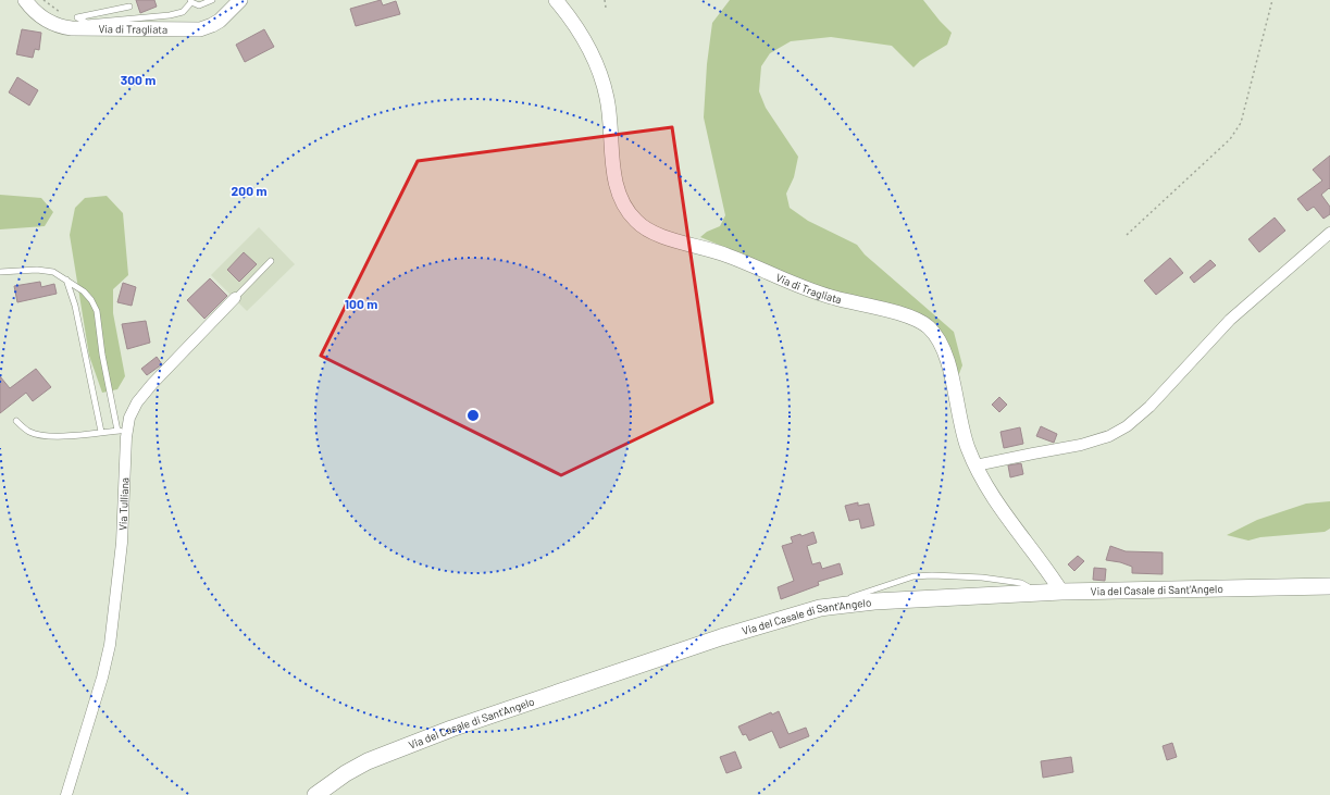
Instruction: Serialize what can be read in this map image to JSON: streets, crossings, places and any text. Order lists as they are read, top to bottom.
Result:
{
  "streets": {
    "main road": ["Via del Casale di Sant'Angelo"],
    "street": ["Via di Tragliata", "Via Tulliana"]
  },
  "crossings": [
    ["Via di Tragliata", "Via del Casale di Sant'Angelo"]
  ],
  "rings": ["300 m", "200 m", "100 m"]
}
